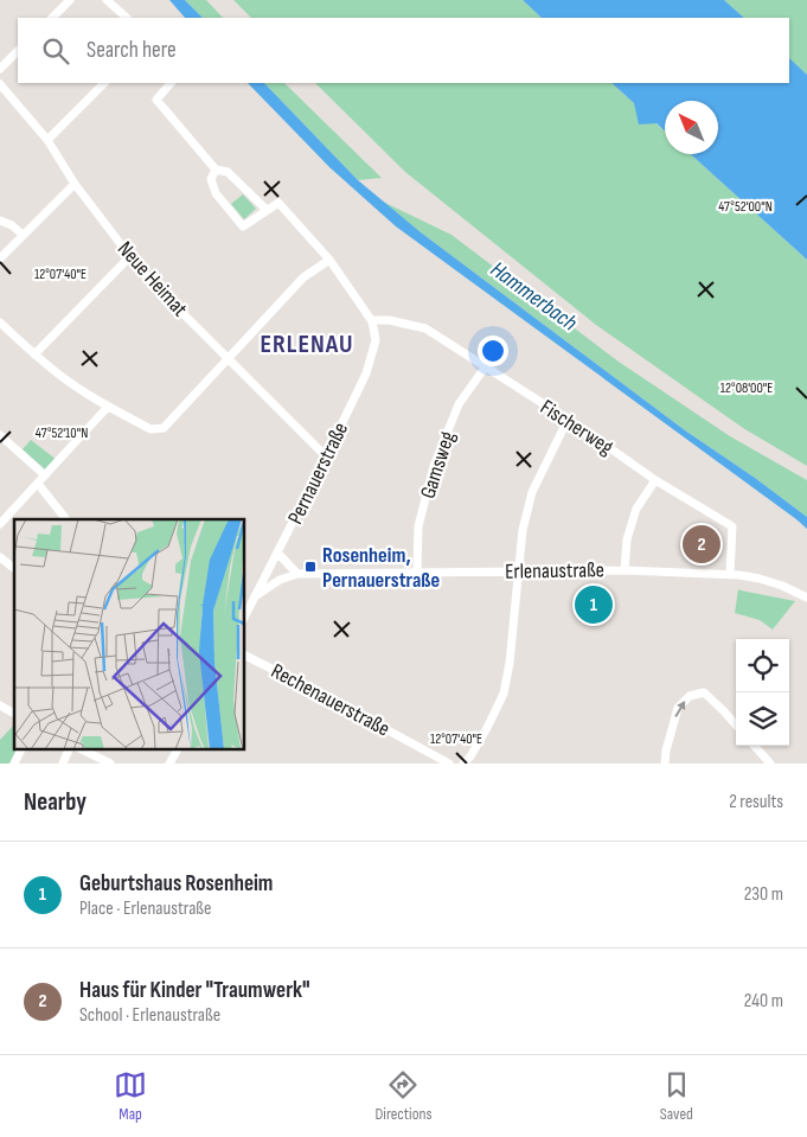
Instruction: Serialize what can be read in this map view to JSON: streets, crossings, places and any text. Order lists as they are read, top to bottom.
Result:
{
  "streets": {
    "street": [
      "Neue Heimat",
      "Fischerweg",
      "Gamsweg",
      "Pernauerstraße",
      "Erlenaustraße",
      "Rechenauerstraße"
    ]
  },
  "crossings": [
    ["Neue Heimat", "Pernauerstraße"],
    ["Fischerweg", "Gamsweg"],
    ["Fischerweg", "Pernauerstraße"],
    ["Fischerweg", "Erlenaustraße"],
    ["Gamsweg", "Erlenaustraße"],
    ["Pernauerstraße", "Erlenaustraße"]
  ],
  "districts": ["ERLENAU"],
  "water": ["Hammerbach"],
  "places": {
    "transit": ["Rosenheim, Pernauerstraße"]
  },
  "north": "top left",
  "page": {
    "search": "Search here",
    "pins": ["2", "1"],
    "heading": ["Nearby", "2 results"],
    "list": [
      {
        "mark": "1",
        "name": "Geburtshaus Rosenheim",
        "note": "Place · Erlenaustraße",
        "value": "230 m"
      },
      {
        "mark": "2",
        "name": "Haus für Kinder \"Traumwerk\"",
        "note": "School · Erlenaustraße",
        "value": "240 m"
      }
    ],
    "nav": ["Map", "Directions", "Saved"]
  },
  "coordinates": [
    "47°52'00\"N",
    "12°07'40\"E",
    "12°08'00\"E",
    "47°52'10\"N"
  ]
}
